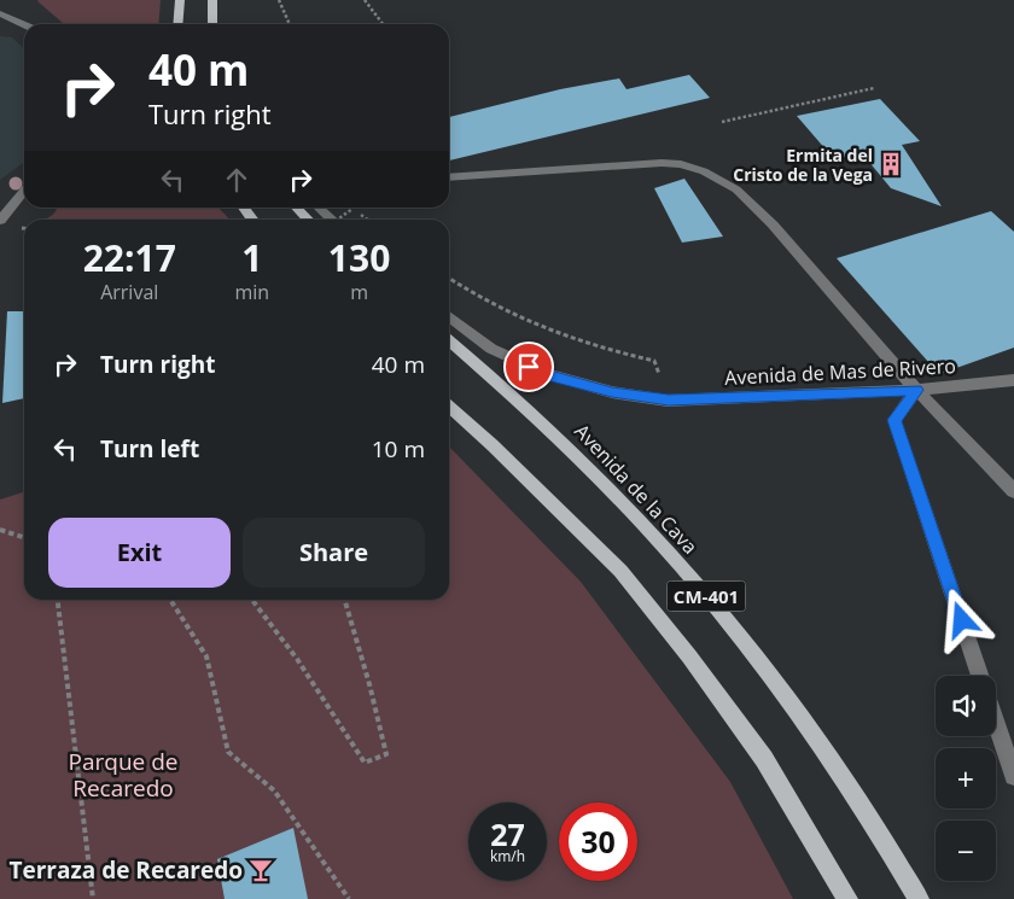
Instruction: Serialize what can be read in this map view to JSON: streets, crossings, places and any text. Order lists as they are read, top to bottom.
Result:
{
  "streets": {
    "main road": ["Avenida de la Cava", "CM-401"],
    "street": ["Avenida de Mas de Rivero"]
  },
  "parks": ["Parque de Recaredo"],
  "places": {
    "building": ["Ermita del Cristo de la Vega"],
    "bar": ["Terraza de Recaredo"]
  },
  "page": {
    "turn": ["40 m", "Turn right"],
    "eta": [
      "22:17",
      "Arrival",
      "1",
      "min",
      "130",
      "m"
    ],
    "list": [
      {
        "name": "Turn right",
        "value": "40 m"
      },
      {
        "name": "Turn left",
        "value": "10 m"
      }
    ],
    "buttons": ["Exit", "Share"],
    "map_buttons": ["+", "−"],
    "speed": "27 km/h",
    "limit": "30"
  }
}
